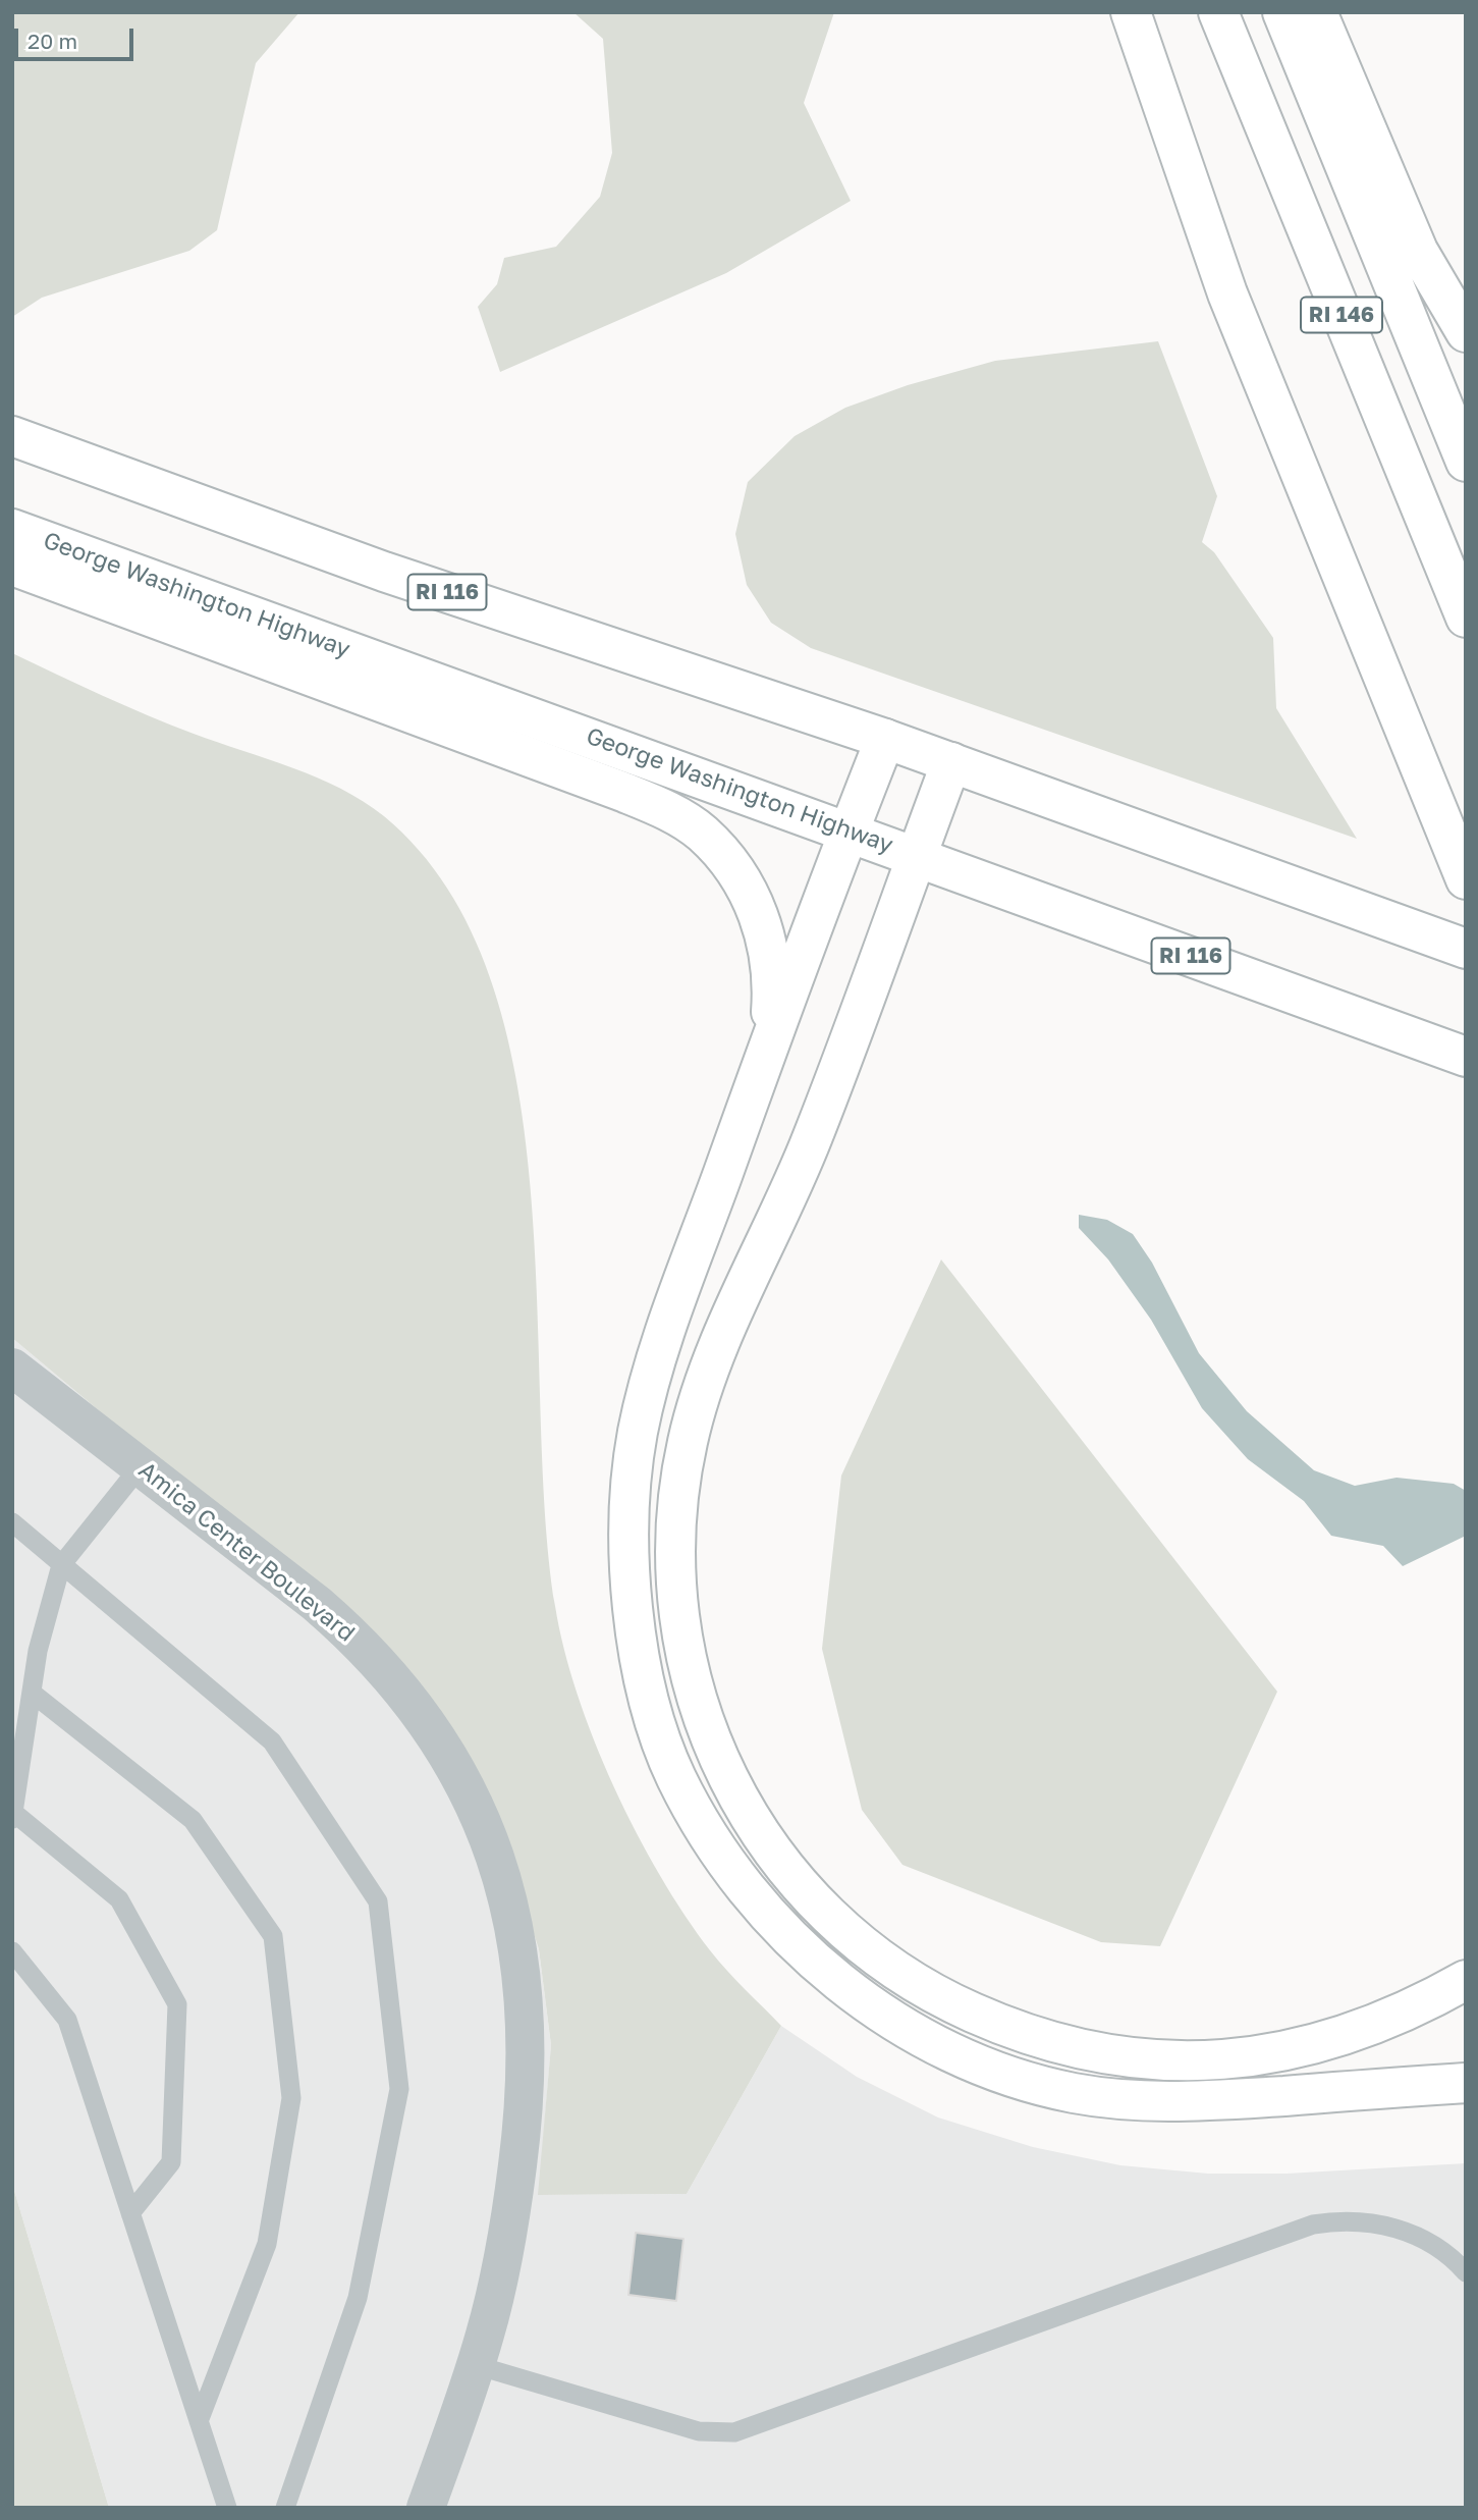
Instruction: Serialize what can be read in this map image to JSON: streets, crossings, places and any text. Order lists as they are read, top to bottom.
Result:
{
  "streets": {
    "main road": ["RI 146", "RI 116", "George Washington Highway"],
    "street": ["Amica Center Boulevard"]
  },
  "scale_bar": "20 m"
}
